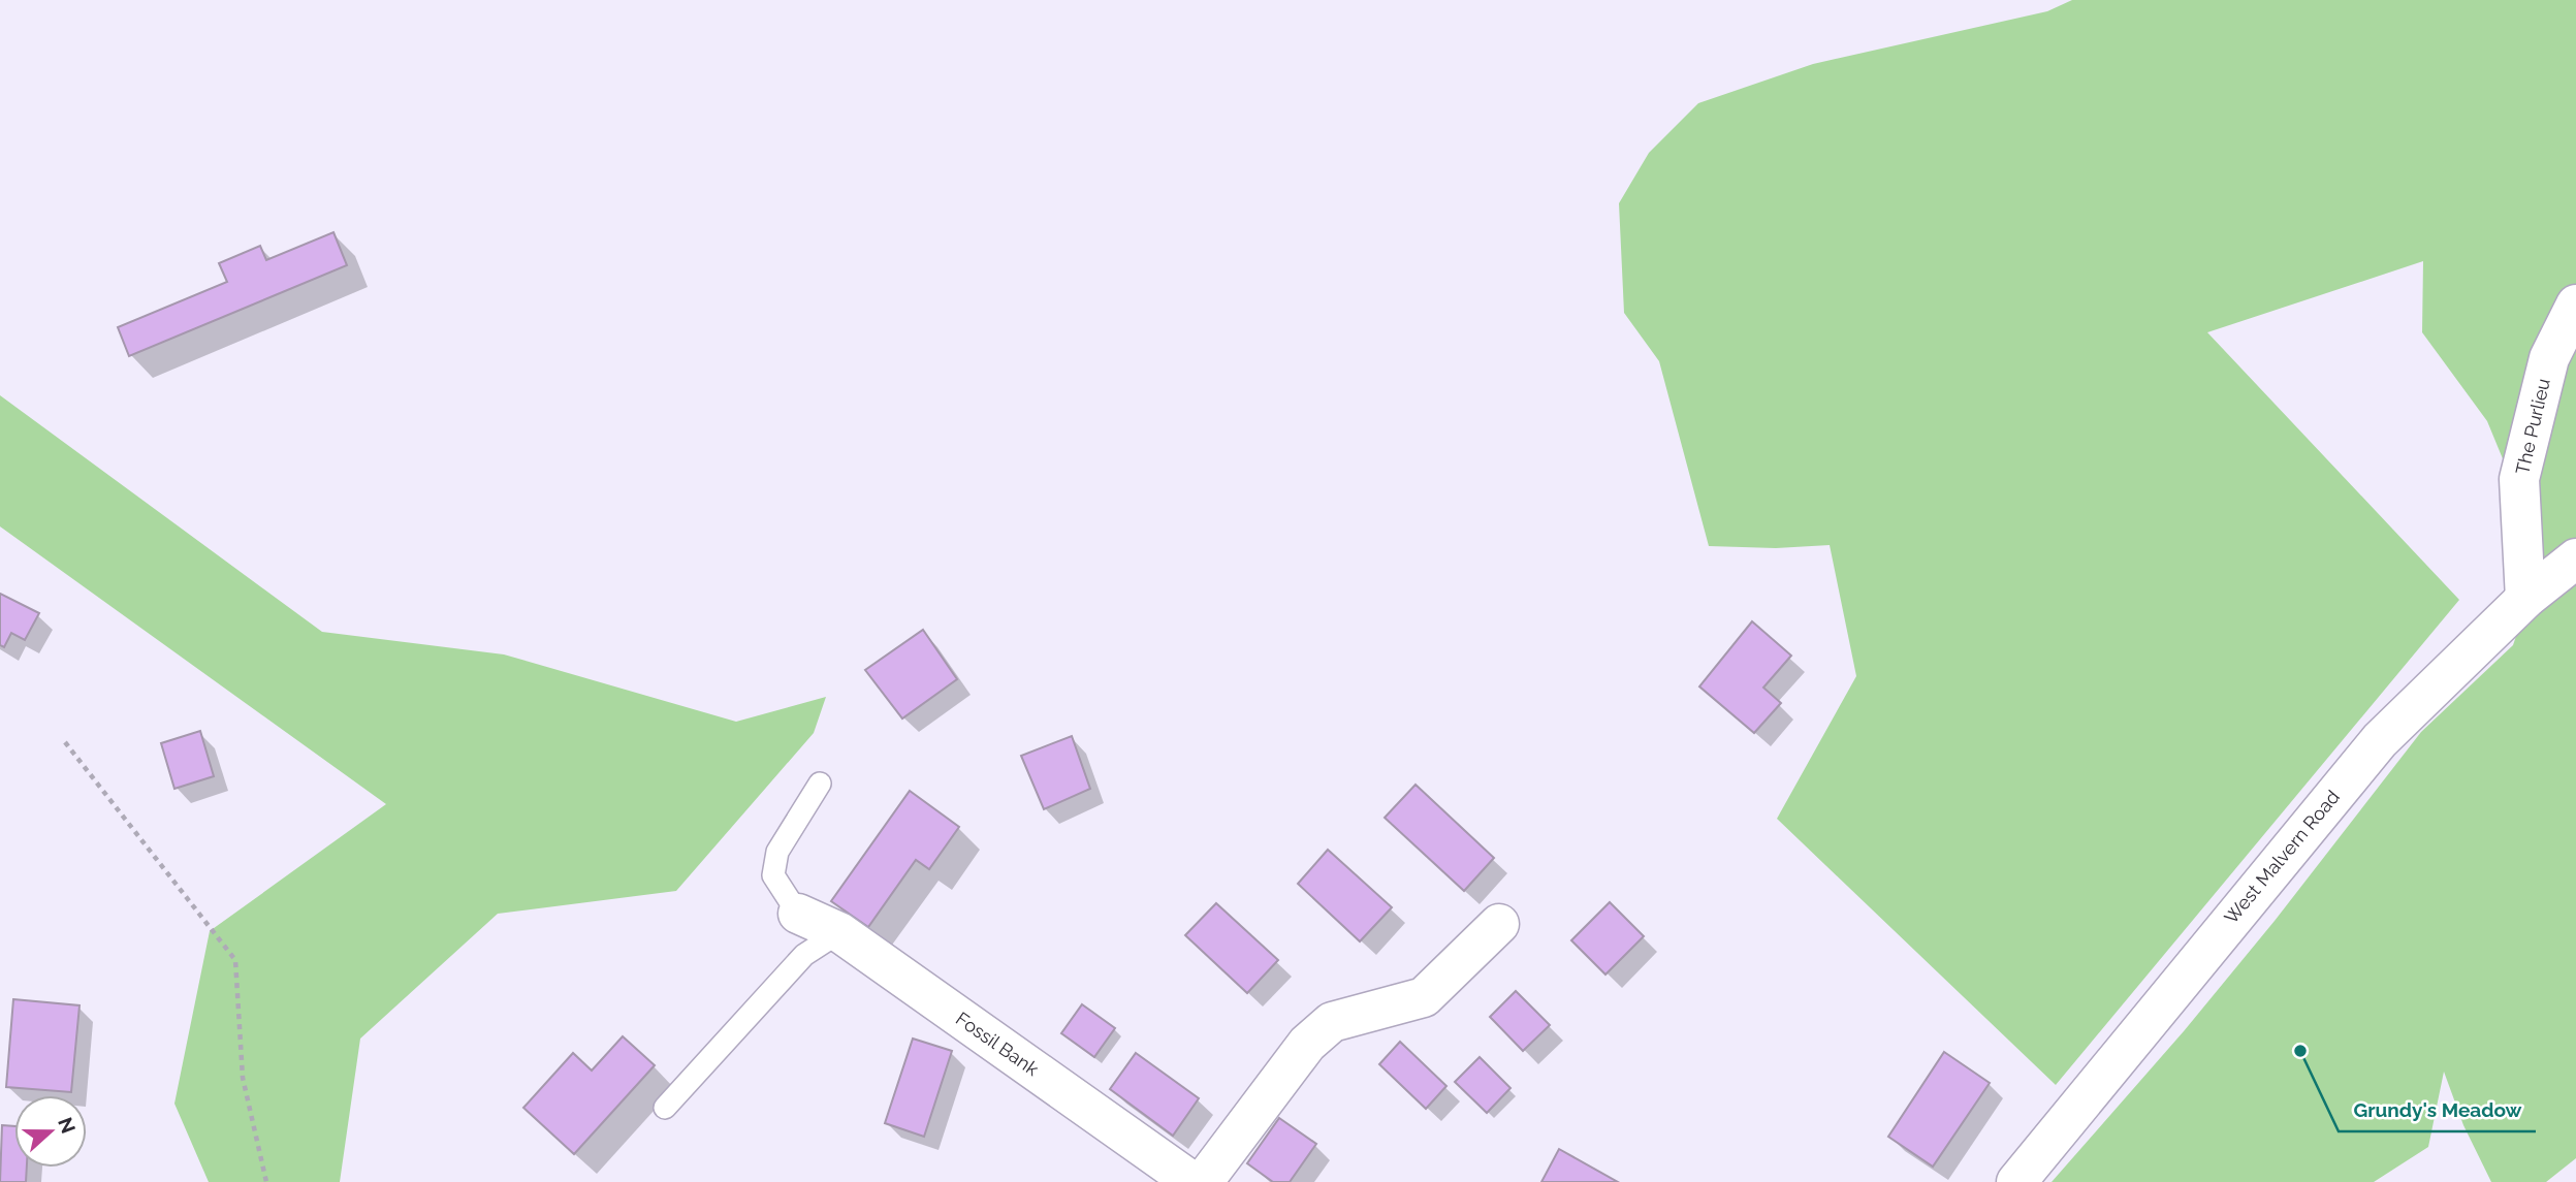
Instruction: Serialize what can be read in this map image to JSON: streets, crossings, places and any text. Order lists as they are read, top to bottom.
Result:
{
  "streets": {
    "street": ["The Purlieu", "West Malvern Road", "Fossil Bank"]
  },
  "crossings": [
    ["The Purlieu", "West Malvern Road"]
  ],
  "places": ["Grundy's Meadow"],
  "north": "right"
}
